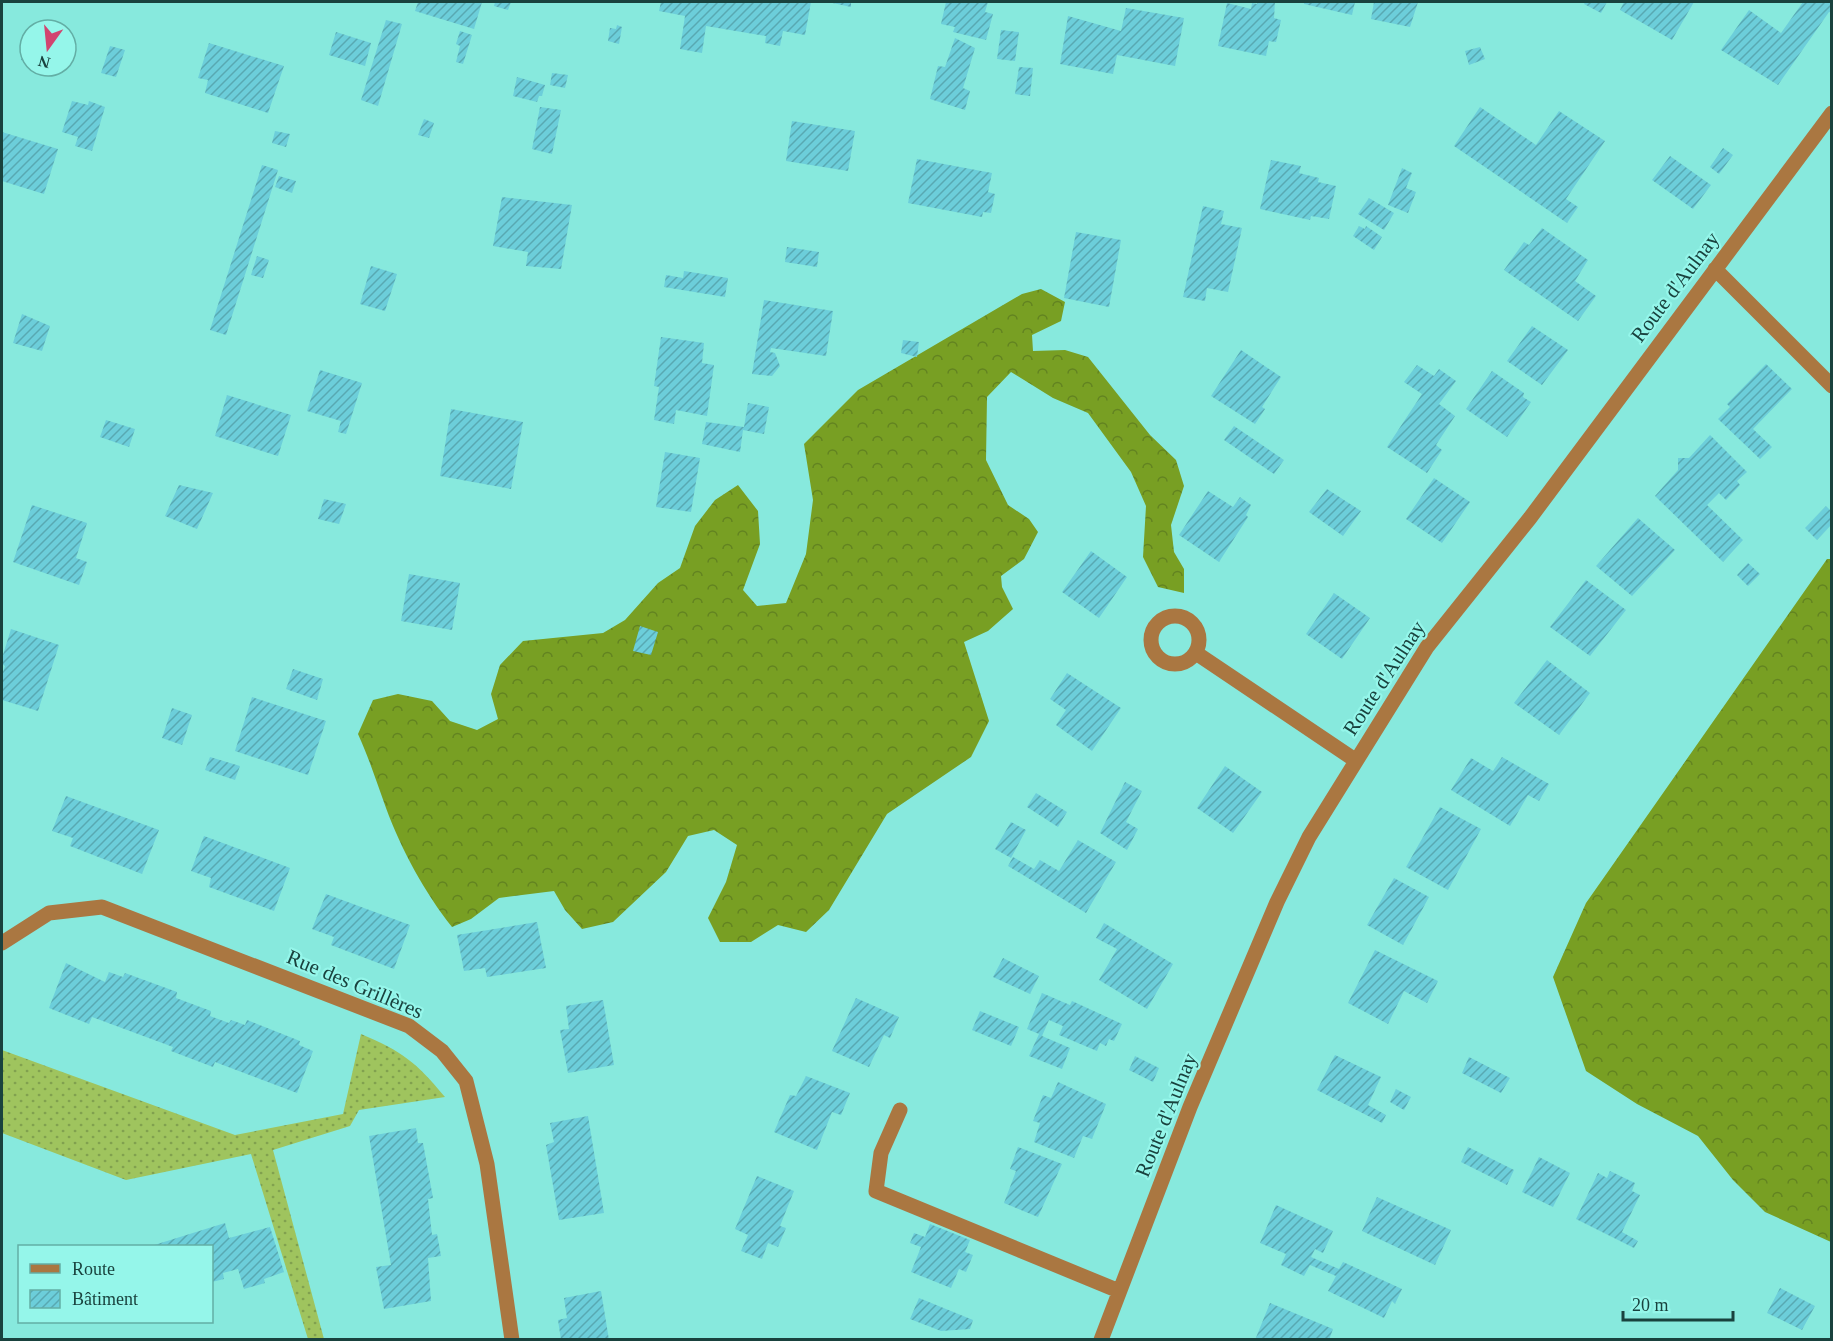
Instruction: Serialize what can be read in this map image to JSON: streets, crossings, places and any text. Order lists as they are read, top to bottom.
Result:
{
  "streets": {
    "street": ["Route d'Aulnay", "Rue des Grillères"]
  },
  "legend": ["Route", "Bâtiment"],
  "scale_bar": "20 m",
  "north": "bottom"
}
